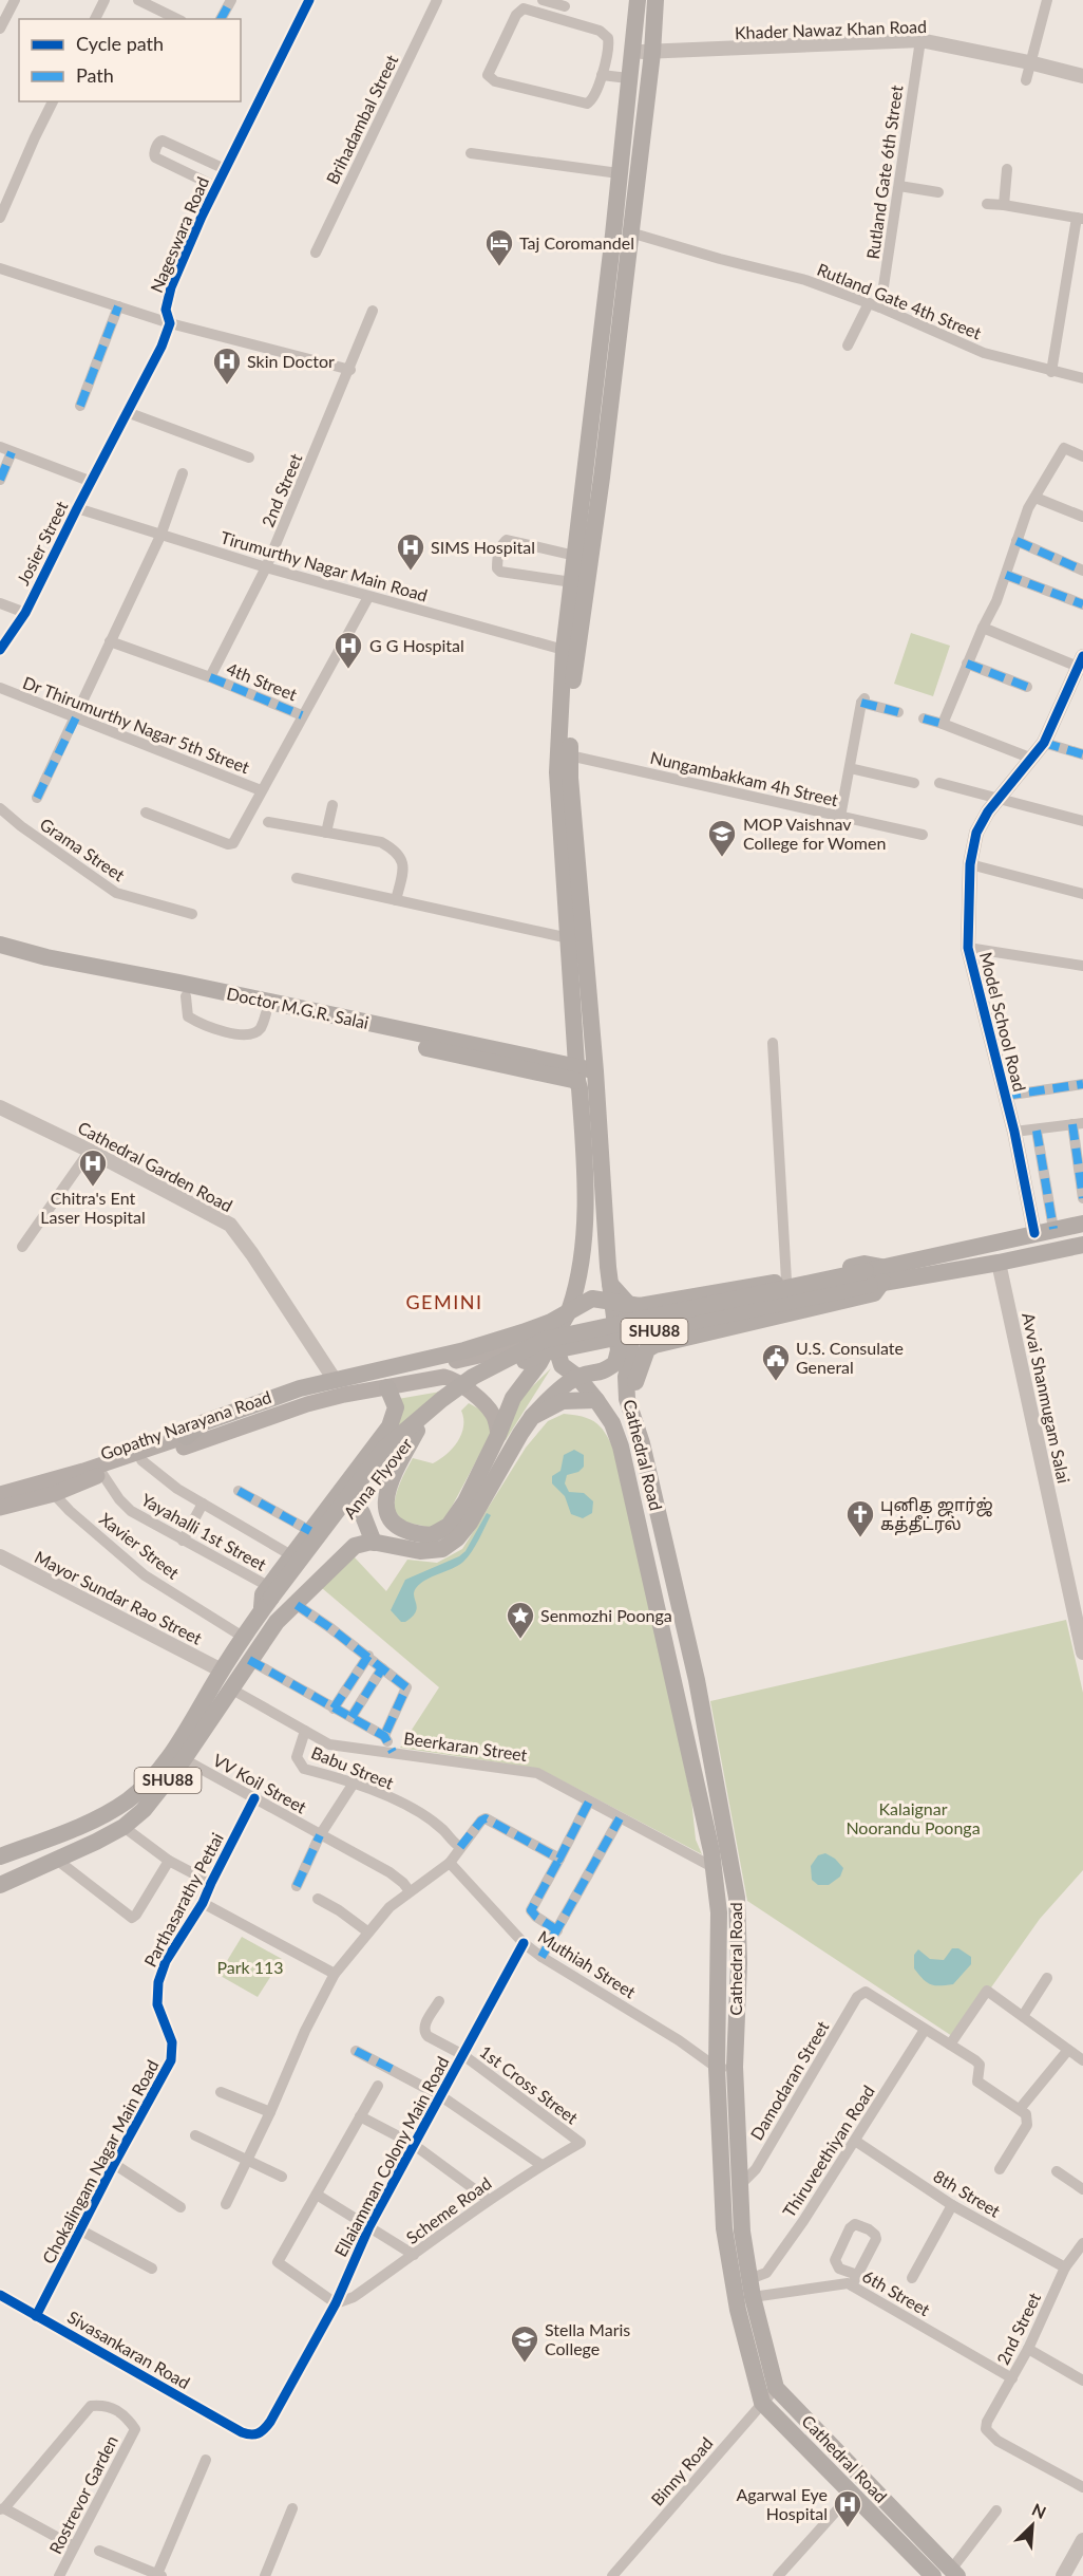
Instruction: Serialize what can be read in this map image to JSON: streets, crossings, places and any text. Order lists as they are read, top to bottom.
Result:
{
  "streets": {
    "main road": [
      "Doctor M.G.R. Salai",
      "SHU88",
      "Gopathy Narayana Road",
      "Cathedral Road",
      "Anna Flyover"
    ],
    "street": [
      "Khader Nawaz Khan Road",
      "Brihadambal Street",
      "Rutland Gate 6th Street",
      "Nageswara Road",
      "Rutland Gate 4th Street",
      "2nd Street",
      "Josier Street",
      "Tirumurthy Nagar Main Road",
      "4th Street",
      "Dr Thirumurthy Nagar 5th Street",
      "Nungambakkam 4h Street",
      "Grama Street",
      "Model School Road",
      "Cathedral Garden Road",
      "Avvai Shanmugam Salai",
      "Yayahalli 1st Street",
      "Xavier Street",
      "Mayor Sundar Rao Street",
      "Beerkaran Street",
      "Babu Street",
      "VV Koil Street",
      "Parthasarathy Pettai",
      "Muthiah Street",
      "Damodaran Street",
      "1st Cross Street",
      "Thiruveethiyan Road",
      "Ellaiamman Colony Main Road",
      "Chokalingam Nagar Main Road",
      "8th Street",
      "Scheme Road",
      "6th Street",
      "Sivasankaran Road",
      "Binny Road",
      "Rostrevor Garden"
    ]
  },
  "crossings": [
    ["Khader Nawaz Khan Road", "Rutland Gate 6th Street"],
    ["Rutland Gate 6th Street", "Rutland Gate 4th Street"],
    ["Nageswara Road", "Josier Street"],
    ["2nd Street", "Tirumurthy Nagar Main Road"],
    ["2nd Street", "4th Street"],
    ["2nd Street", "8th Street"],
    ["2nd Street", "6th Street"],
    ["Josier Street", "Tirumurthy Nagar Main Road"],
    ["Model School Road", "SHU88"],
    ["SHU88", "Avvai Shanmugam Salai"],
    ["SHU88", "Anna Flyover"],
    ["SHU88", "Yayahalli 1st Street"],
    ["SHU88", "Xavier Street"],
    ["SHU88", "Mayor Sundar Rao Street"],
    ["SHU88", "Babu Street"],
    ["SHU88", "VV Koil Street"],
    ["SHU88", "Parthasarathy Pettai"],
    ["Gopathy Narayana Road", "Yayahalli 1st Street"],
    ["Gopathy Narayana Road", "Xavier Street"],
    ["Cathedral Road", "Anna Flyover"],
    ["Cathedral Road", "Beerkaran Street"],
    ["Cathedral Road", "Muthiah Street"],
    ["Cathedral Road", "Damodaran Street"],
    ["Cathedral Road", "Thiruveethiyan Road"],
    ["Cathedral Road", "6th Street"],
    ["Cathedral Road", "Binny Road"],
    ["Anna Flyover", "Yayahalli 1st Street"],
    ["Beerkaran Street", "Babu Street"],
    ["VV Koil Street", "Parthasarathy Pettai"],
    ["Parthasarathy Pettai", "Chokalingam Nagar Main Road"],
    ["Muthiah Street", "Ellaiamman Colony Main Road"],
    ["Damodaran Street", "Thiruveethiyan Road"],
    ["1st Cross Street", "Ellaiamman Colony Main Road"],
    ["1st Cross Street", "Scheme Road"],
    ["Thiruveethiyan Road", "8th Street"],
    ["Ellaiamman Colony Main Road", "Scheme Road"],
    ["Ellaiamman Colony Main Road", "Sivasankaran Road"],
    ["Chokalingam Nagar Main Road", "Sivasankaran Road"]
  ],
  "districts": ["GEMINI"],
  "parks": ["Kalaignar Noorandu Poonga", "Park 113"],
  "places": {
    "hotel": ["Taj Coromandel"],
    "hospital": [
      "Skin Doctor",
      "SIMS Hospital",
      "G G Hospital",
      "Chitra's Ent Laser Hospital",
      "Agarwal Eye Hospital"
    ],
    "school or university": ["MOP Vaishnav College for Women", "Stella Maris College"],
    "public building": ["U.S. Consulate General"],
    "church": ["புனித ஜார்ஜ் கத்தீட்ரல்"],
    "place": ["Senmozhi Poonga"]
  },
  "legend": ["Cycle path", "Path"],
  "north": "top right"
}
